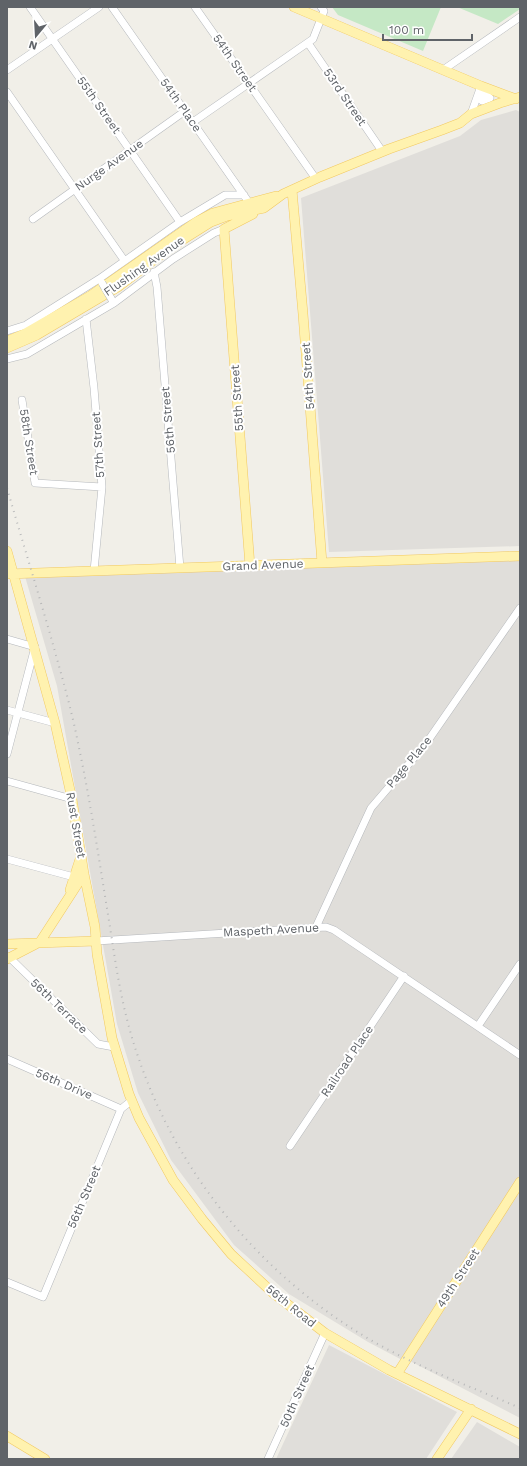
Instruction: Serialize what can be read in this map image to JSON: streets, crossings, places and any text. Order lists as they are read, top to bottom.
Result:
{
  "streets": {
    "main road": [
      "54th Street",
      "55th Street",
      "Flushing Avenue",
      "Grand Avenue",
      "Rust Street",
      "Maspeth Avenue",
      "49th Street",
      "56th Road"
    ],
    "street": [
      "53rd Street",
      "54th Place",
      "Nurge Avenue",
      "56th Street",
      "58th Street",
      "57th Street",
      "Page Place",
      "56th Terrace",
      "Railroad Place",
      "56th Drive",
      "50th Street"
    ]
  },
  "crossings": [
    ["54th Street", "Flushing Avenue"],
    ["54th Street", "Grand Avenue"],
    ["53rd Street", "Flushing Avenue"],
    ["55th Street", "Nurge Avenue"],
    ["55th Street", "Flushing Avenue"],
    ["55th Street", "Grand Avenue"],
    ["54th Place", "Nurge Avenue"],
    ["54th Place", "Flushing Avenue"],
    ["Flushing Avenue", "56th Street"],
    ["Flushing Avenue", "57th Street"],
    ["56th Street", "Grand Avenue"],
    ["56th Street", "Rust Street"],
    ["56th Street", "56th Drive"],
    ["56th Street", "56th Road"],
    ["58th Street", "57th Street"],
    ["57th Street", "Grand Avenue"],
    ["Grand Avenue", "Rust Street"],
    ["Page Place", "Maspeth Avenue"],
    ["Rust Street", "Maspeth Avenue"],
    ["Rust Street", "56th Terrace"],
    ["Rust Street", "56th Road"],
    ["Maspeth Avenue", "Railroad Place"],
    ["49th Street", "56th Road"],
    ["56th Road", "50th Street"]
  ],
  "scale_bar": "100 m",
  "north": "bottom"
}
